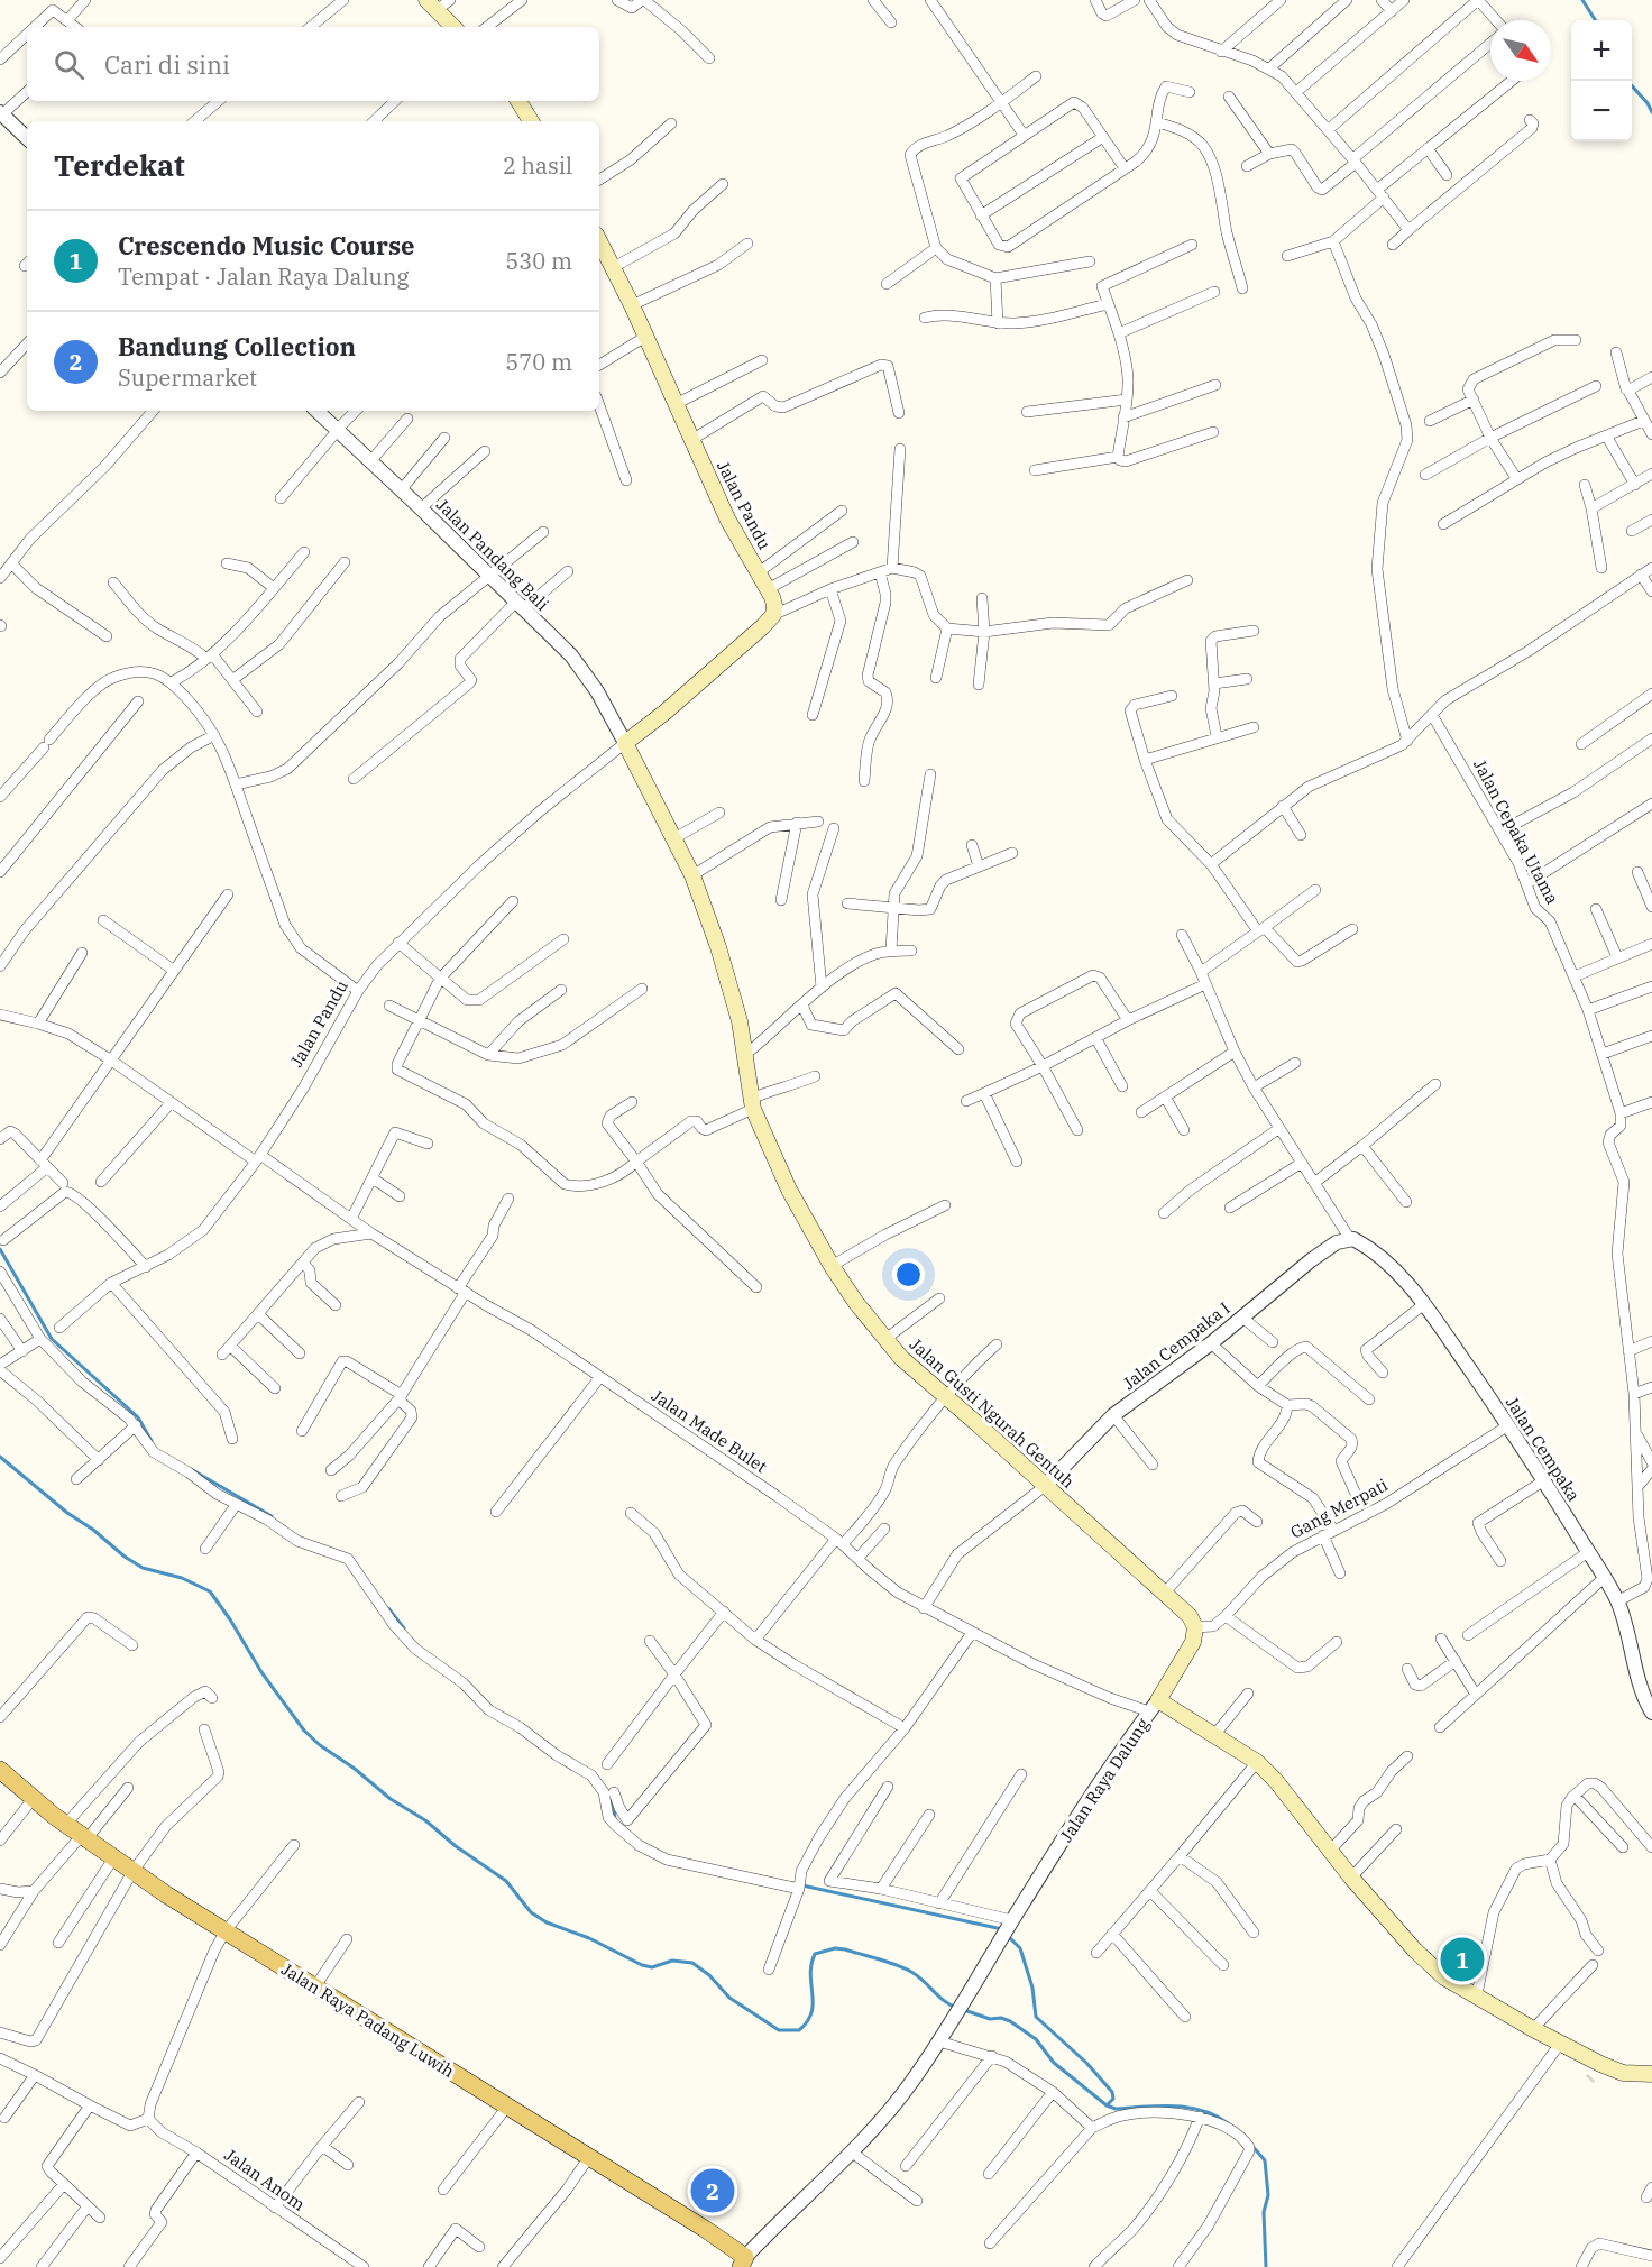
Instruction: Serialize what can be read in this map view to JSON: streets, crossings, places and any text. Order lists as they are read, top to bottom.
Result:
{
  "streets": {
    "main road": [
      "Jalan Pandu",
      "Jalan Gusti Ngurah Gentuh",
      "Jalan Raya Dalung",
      "Jalan Raya Padang Luwih"
    ],
    "street": [
      "Jalan Pandang Bali",
      "Jalan Cepaka Utama",
      "Jalan Cempaka I",
      "Jalan Made Bulet",
      "Jalan Cempaka",
      "Gang Merpati",
      "Jalan Anom"
    ]
  },
  "crossings": [
    ["Jalan Pandu", "Jalan Pandang Bali"],
    ["Jalan Pandu", "Jalan Gusti Ngurah Gentuh"],
    ["Jalan Pandu", "Jalan Made Bulet"],
    ["Jalan Pandang Bali", "Jalan Gusti Ngurah Gentuh"],
    ["Jalan Cempaka I", "Jalan Gusti Ngurah Gentuh"],
    ["Jalan Cempaka I", "Jalan Cempaka"],
    ["Jalan Gusti Ngurah Gentuh", "Gang Merpati"],
    ["Jalan Made Bulet", "Jalan Raya Dalung"],
    ["Jalan Cempaka", "Gang Merpati"],
    ["Jalan Raya Dalung", "Jalan Raya Padang Luwih"]
  ],
  "north": "bottom right",
  "page": {
    "map_buttons": ["+", "−"],
    "search": "Cari di sini",
    "heading": ["Terdekat", "2 hasil"],
    "list": [
      {
        "mark": "1",
        "name": "Crescendo Music Course",
        "note": "Tempat · Jalan Raya Dalung",
        "value": "530 m"
      },
      {
        "mark": "2",
        "name": "Bandung Collection",
        "note": "Supermarket",
        "value": "570 m"
      }
    ],
    "pins": ["1", "2"]
  }
}
